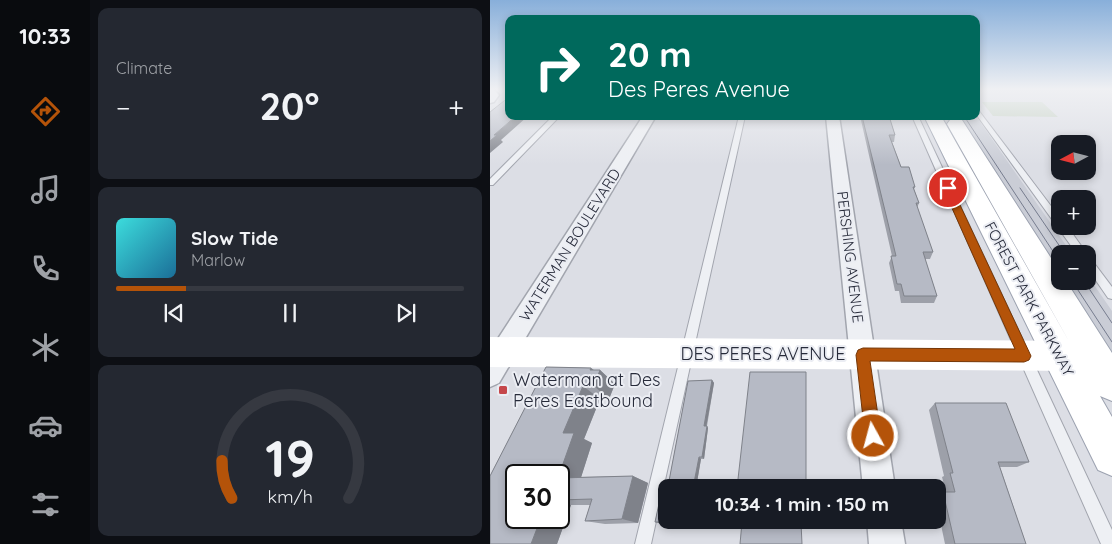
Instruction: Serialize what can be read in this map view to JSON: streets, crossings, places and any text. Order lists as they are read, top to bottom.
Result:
{
  "streets": {
    "main road": ["FOREST PARK PARKWAY", "DES PERES AVENUE"],
    "street": ["WATERMAN BOULEVARD", "PERSHING AVENUE"]
  },
  "crossings": [
    ["WATERMAN BOULEVARD", "DES PERES AVENUE"],
    ["PERSHING AVENUE", "DES PERES AVENUE"],
    ["FOREST PARK PARKWAY", "DES PERES AVENUE"]
  ],
  "places": {
    "transit": ["Waterman at Des Peres Eastbound"]
  },
  "north": "left",
  "page": {
    "tabs": "10:33",
    "tile": "Climate",
    "turn": ["20 m", "Des Peres Avenue"],
    "heat": ["−", "20°", "+"],
    "map_buttons": ["+", "−"],
    "song": ["Slow Tide", "Marlow"],
    "limit": "30",
    "trip": "10:34 · 1 min · 150 m",
    "gauge": ["19", "km/h"]
  }
}
